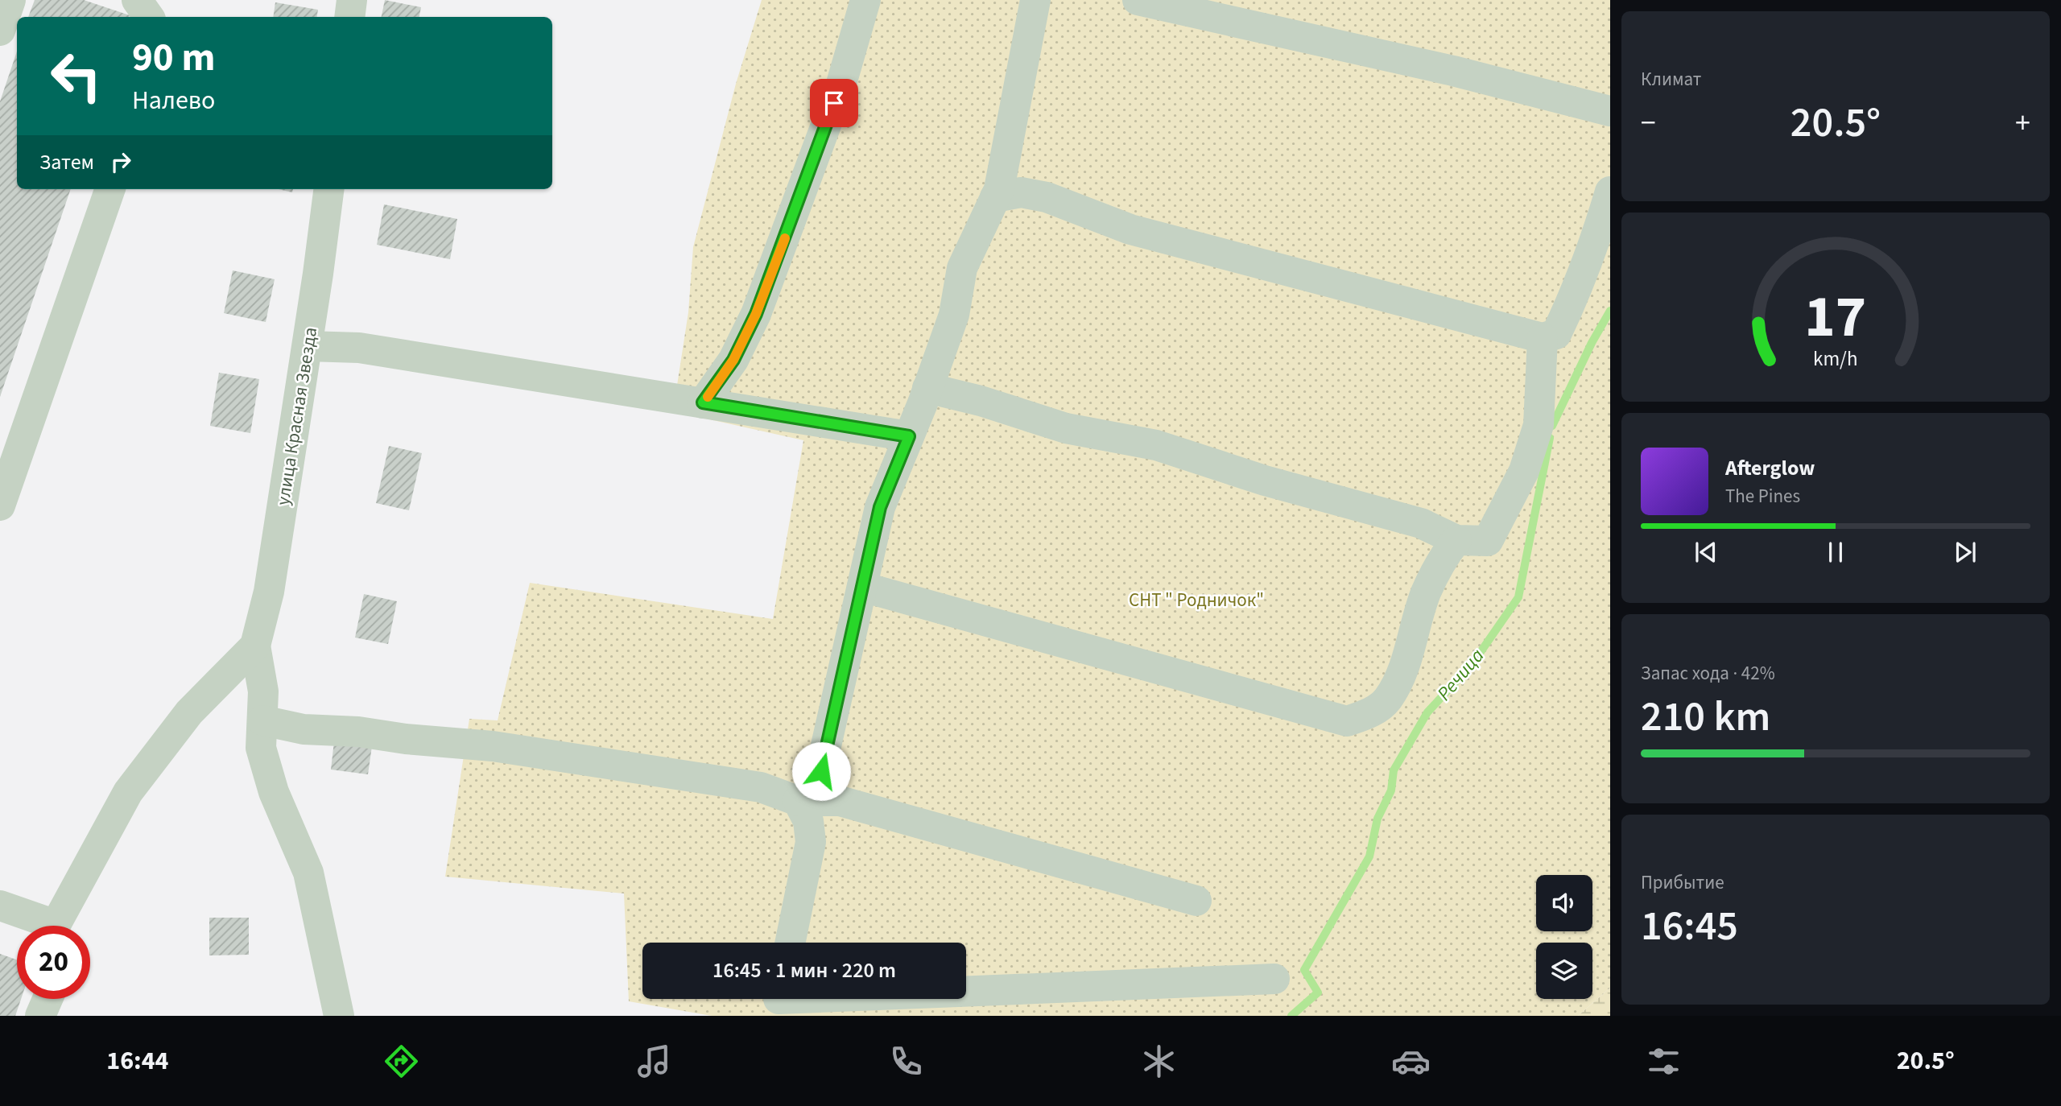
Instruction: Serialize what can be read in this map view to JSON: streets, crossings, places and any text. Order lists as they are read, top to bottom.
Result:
{
  "streets": {
    "street": ["улица Красная Звезда"]
  },
  "water": ["Речица"],
  "parks": ["СНТ \" Родничок\""],
  "page": {
    "tile": [
      "Климат",
      ["Запас хода · 42%", "210 km"],
      ["Прибытие", "16:45"]
    ],
    "turn": ["90 m", "Налево"],
    "heat": ["−", "20.5°", "+"],
    "then": "Затем",
    "song": ["Afterglow", "The Pines"],
    "limit": "20",
    "trip": "16:45 · 1 мин · 220 m",
    "tabs": ["16:44", "20.5°"],
    "gauge": ["17", "km/h"]
  }
}
